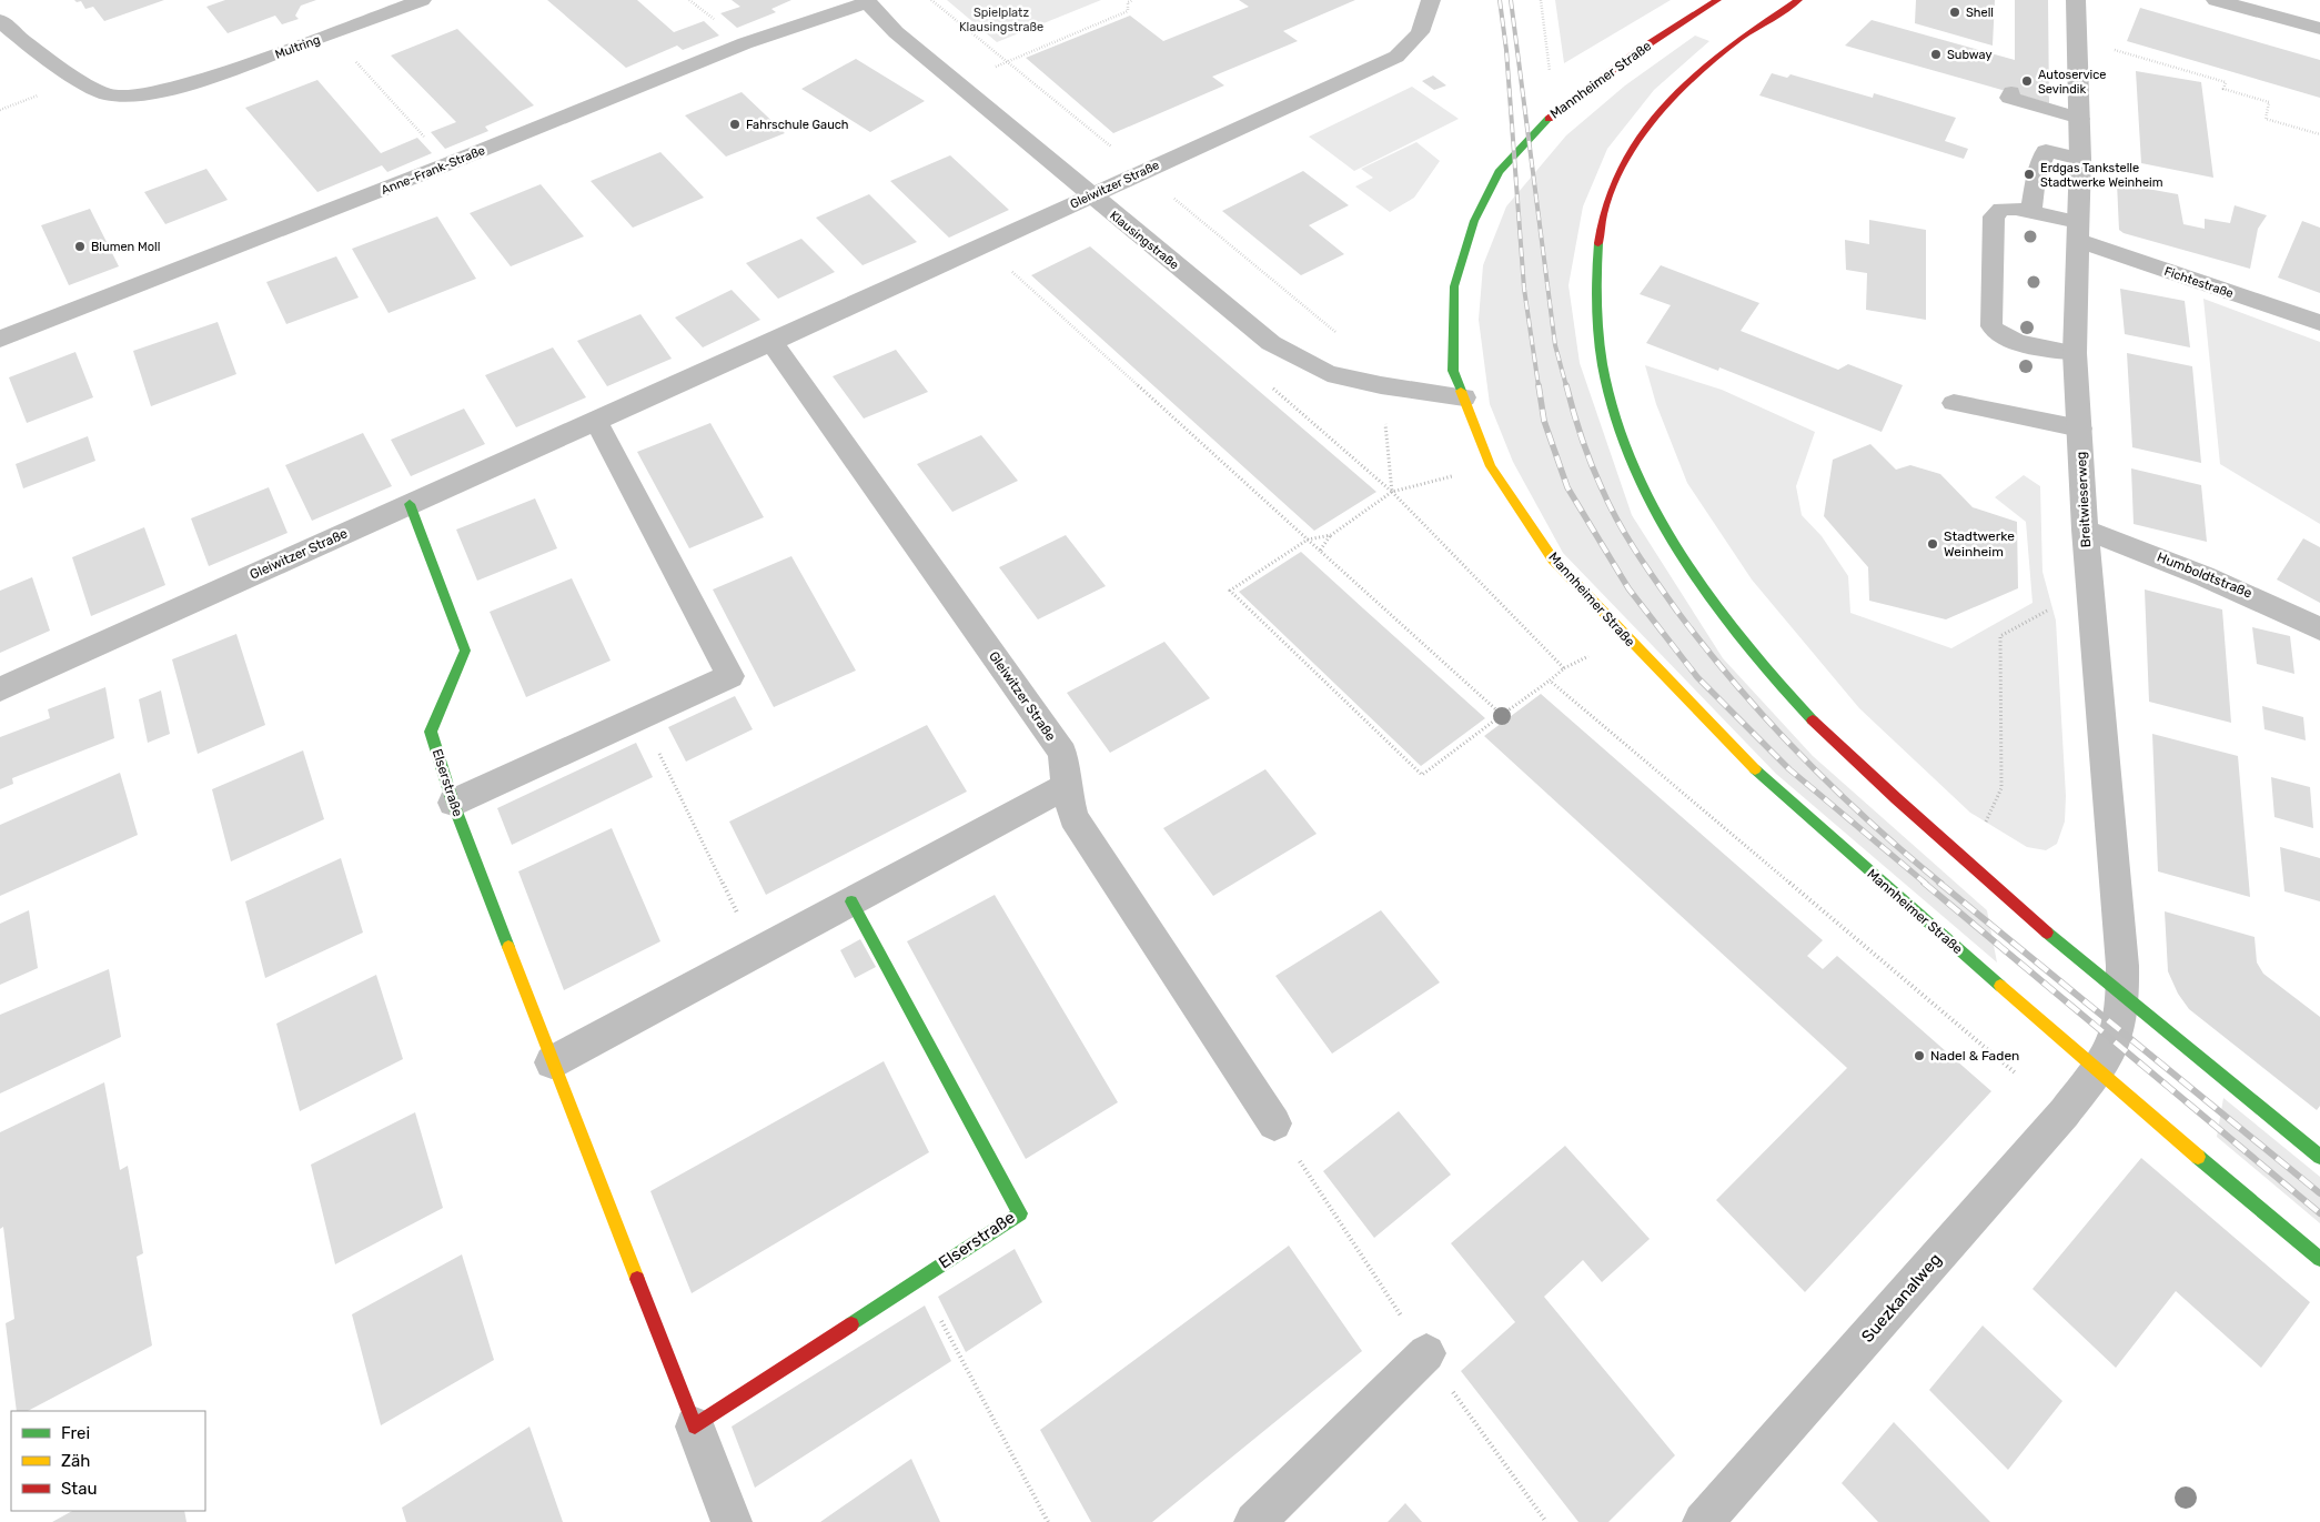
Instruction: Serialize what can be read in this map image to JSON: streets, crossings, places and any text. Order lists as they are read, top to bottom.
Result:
{
  "streets": {
    "main road": ["Mannheimer Straße", "Elserstraße"],
    "street": [
      "Multring",
      "Anne-Frank-Straße",
      "Gleiwitzer Straße",
      "Klausingstraße",
      "Fichtestraße",
      "Breitwieserweg",
      "Humboldtstraße",
      "Suezkanalweg"
    ]
  },
  "crossings": [
    ["Mannheimer Straße", "Klausingstraße"],
    ["Mannheimer Straße", "Suezkanalweg"],
    ["Anne-Frank-Straße", "Klausingstraße"],
    ["Gleiwitzer Straße", "Klausingstraße"],
    ["Gleiwitzer Straße", "Elserstraße"],
    ["Fichtestraße", "Breitwieserweg"],
    ["Breitwieserweg", "Humboldtstraße"]
  ],
  "parks": ["Spielplatz Klausingstraße"],
  "places": [
    "Shell",
    "Subway",
    "Autoservice Sevindik",
    "Fahrschule Gauch",
    "Erdgas Tankstelle Stadtwerke Weinheim",
    "Blumen Moll",
    "Stadtwerke Weinheim",
    "Nadel & Faden"
  ],
  "legend": ["Frei", "Zäh", "Stau"]
}
